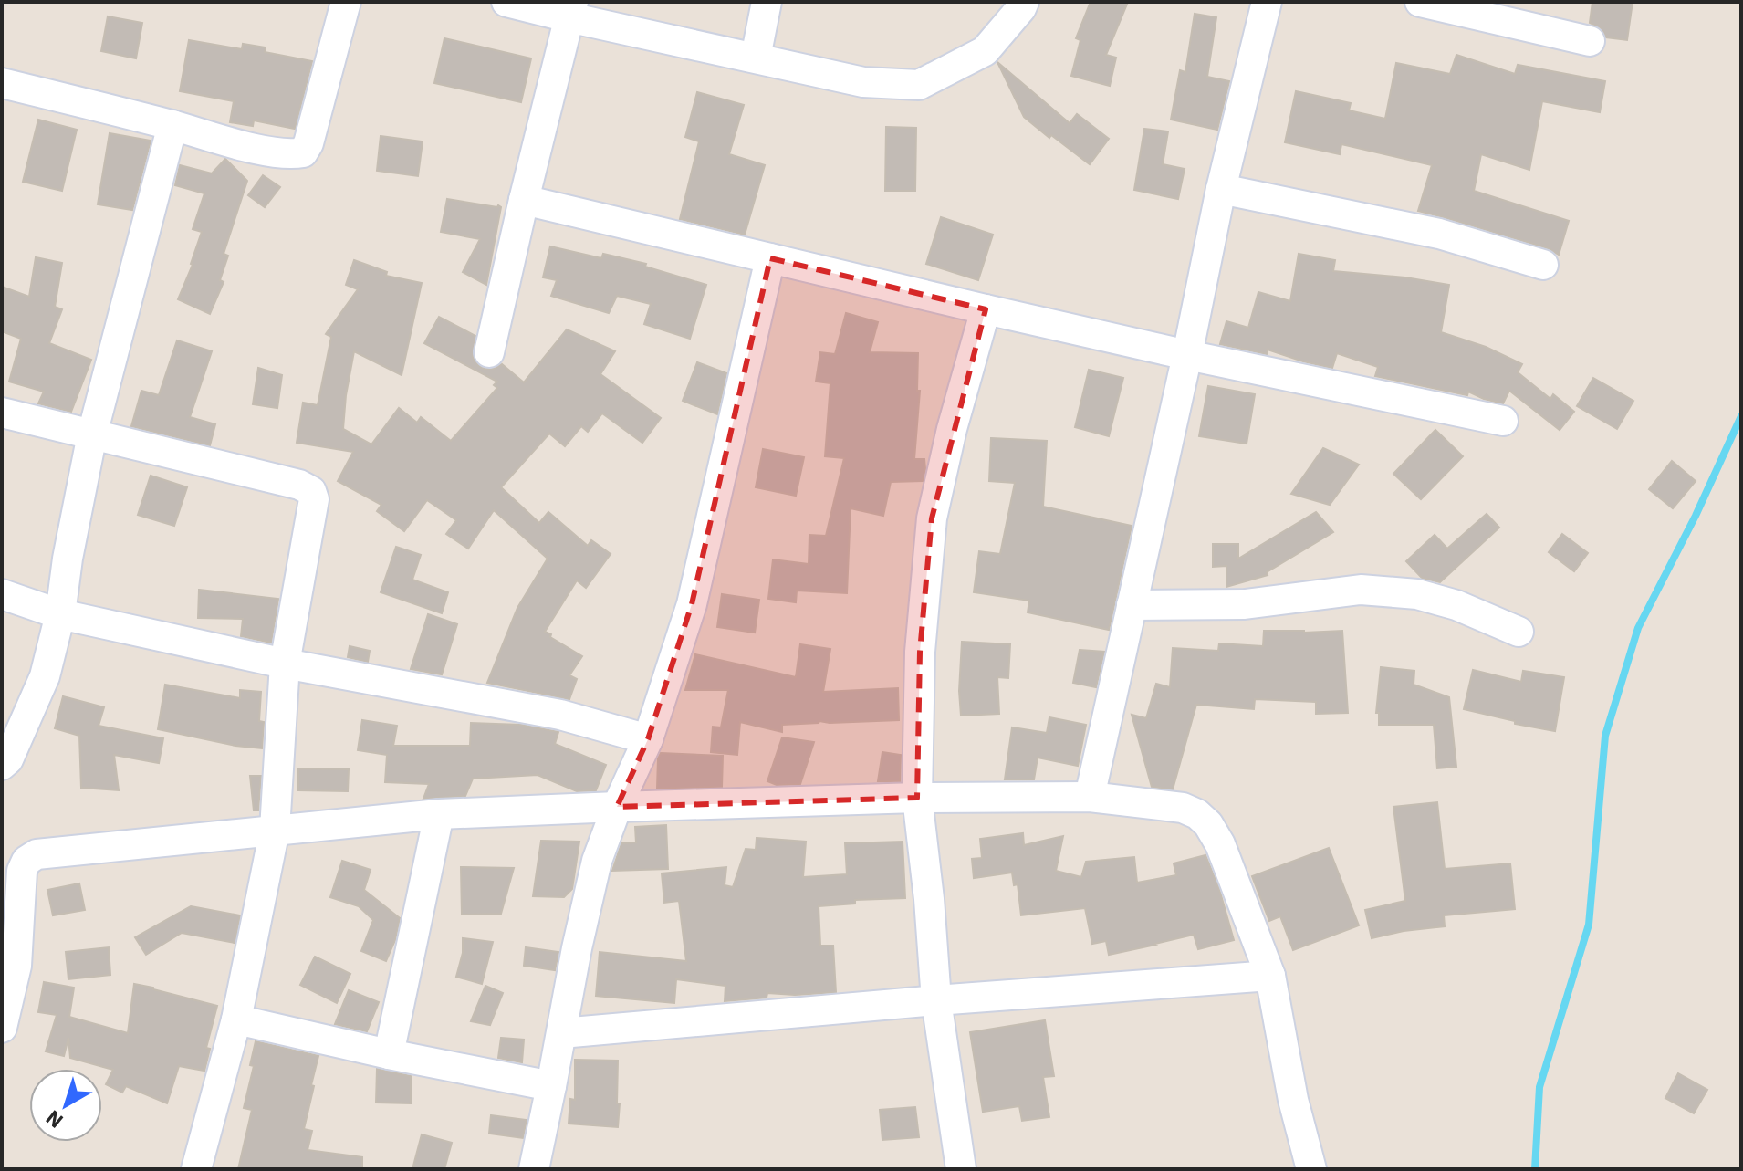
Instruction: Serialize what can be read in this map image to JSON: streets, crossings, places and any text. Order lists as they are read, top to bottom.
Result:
{
  "north": "bottom left"
}
